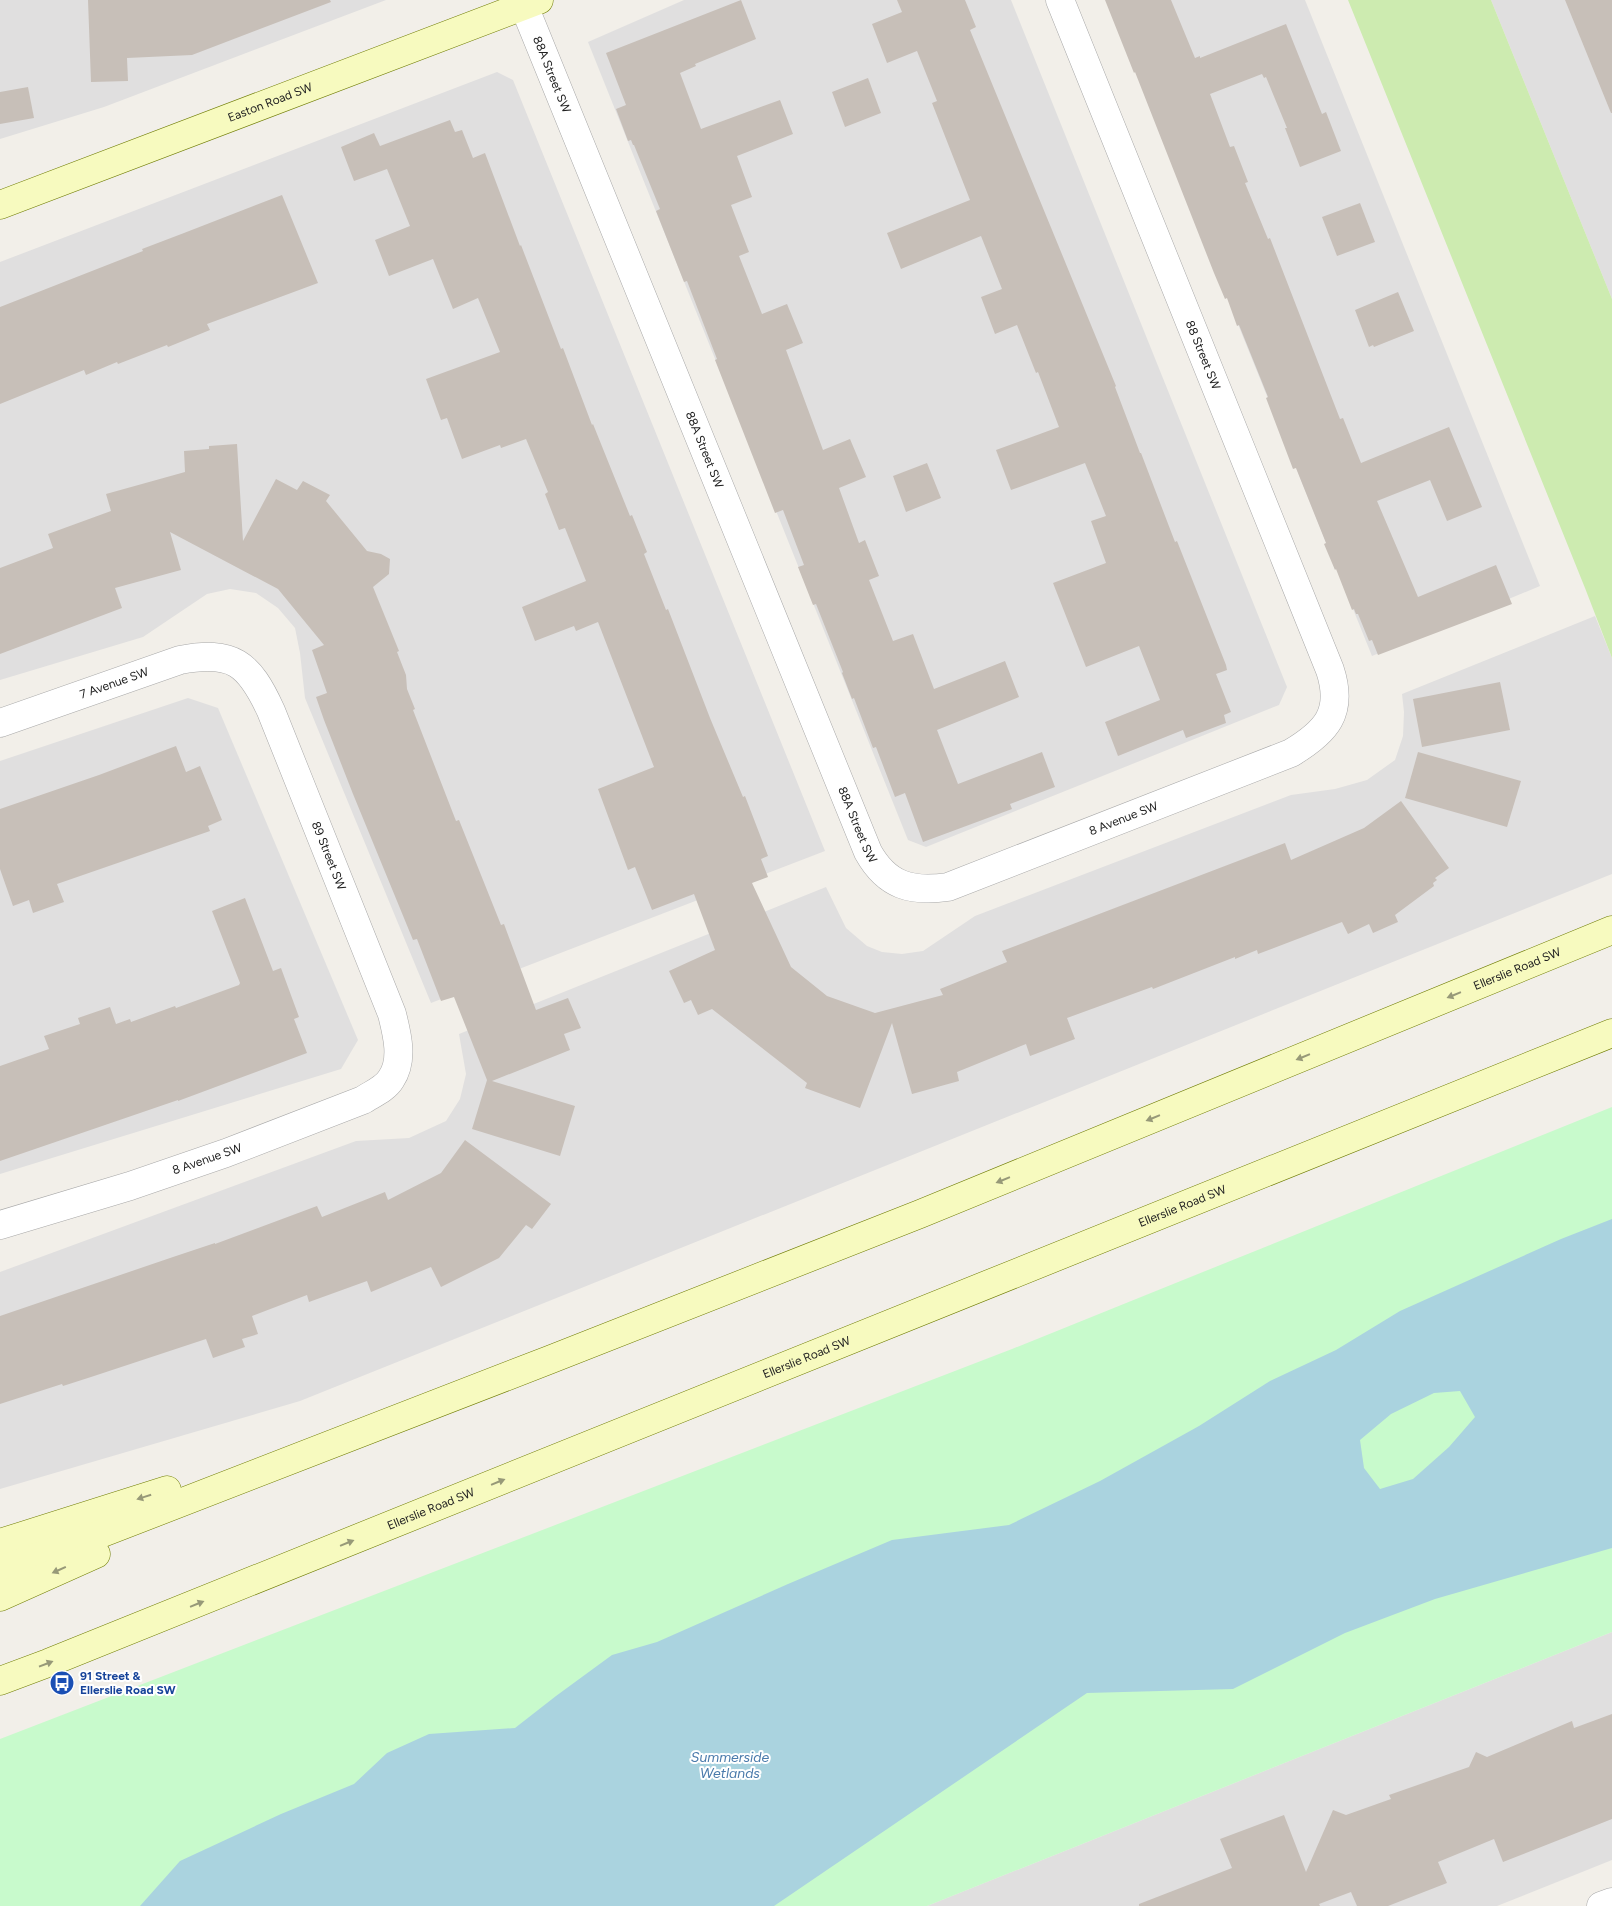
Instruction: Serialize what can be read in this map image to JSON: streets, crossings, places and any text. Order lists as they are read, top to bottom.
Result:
{
  "streets": {
    "main road": ["Easton Road SW", "Ellerslie Road SW"],
    "street": [
      "88A Street SW",
      "88 Street SW",
      "7 Avenue SW",
      "8 Avenue SW",
      "89 Street SW"
    ]
  },
  "crossings": [
    ["88A Street SW", "Easton Road SW"],
    ["88A Street SW", "8 Avenue SW"],
    ["88 Street SW", "8 Avenue SW"],
    ["7 Avenue SW", "89 Street SW"],
    ["8 Avenue SW", "89 Street SW"]
  ],
  "water": ["Summerside Wetlands"],
  "places": {
    "bus stop": ["91 Street & Ellerslie Road SW"]
  }
}
